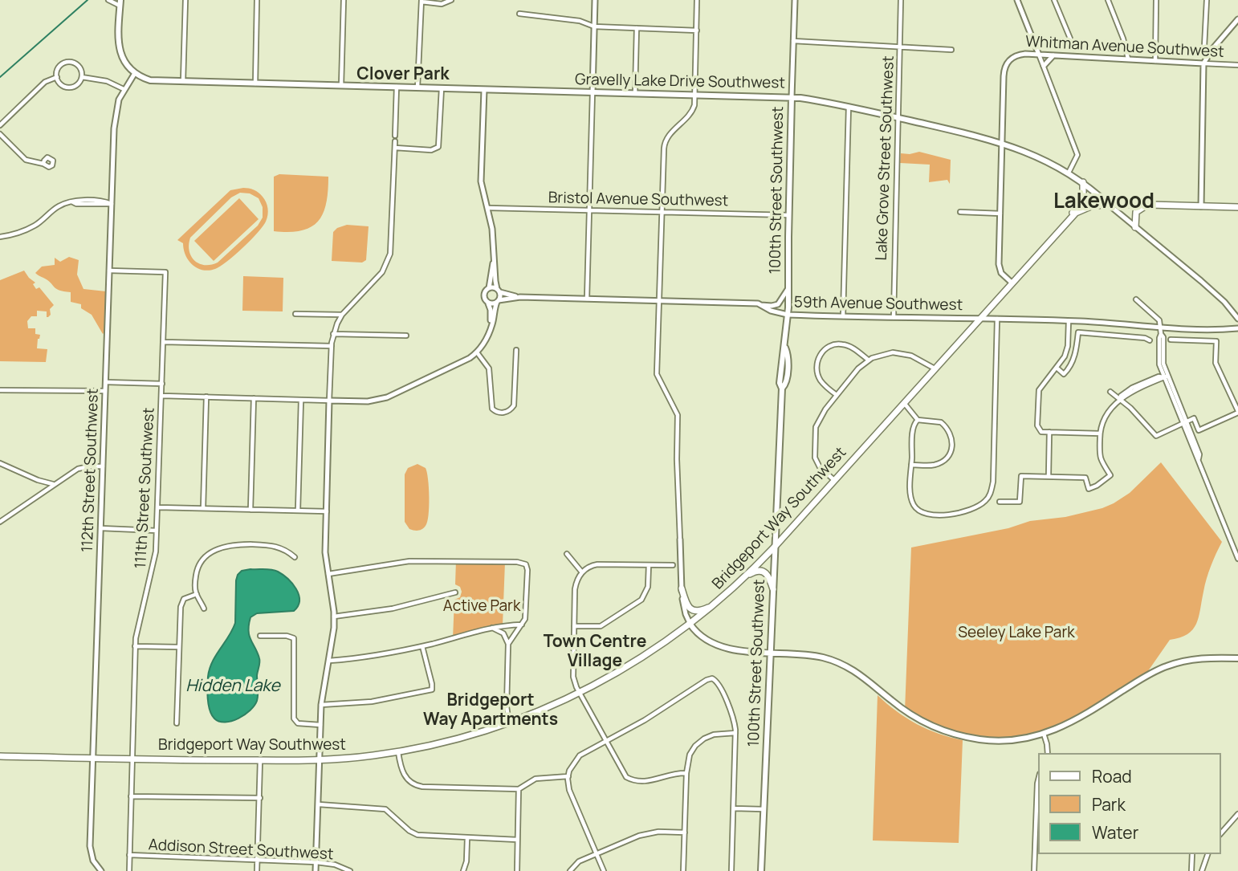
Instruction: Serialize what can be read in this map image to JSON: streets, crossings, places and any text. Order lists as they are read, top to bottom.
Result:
{
  "streets": {
    "main road": ["Gravelly Lake Drive Southwest", "100th Street Southwest", "Bridgeport Way Southwest"],
    "street": [
      "Whitman Avenue Southwest",
      "Lake Grove Street Southwest",
      "Bristol Avenue Southwest",
      "59th Avenue Southwest",
      "112th Street Southwest",
      "111th Street Southwest",
      "Addison Street Southwest"
    ]
  },
  "crossings": [
    ["Whitman Avenue Southwest", "Gravelly Lake Drive Southwest"],
    ["Gravelly Lake Drive Southwest", "Lake Grove Street Southwest"],
    ["Gravelly Lake Drive Southwest", "100th Street Southwest"],
    ["Gravelly Lake Drive Southwest", "112th Street Southwest"],
    ["Gravelly Lake Drive Southwest", "Bridgeport Way Southwest"],
    ["Lake Grove Street Southwest", "59th Avenue Southwest"],
    ["100th Street Southwest", "Bristol Avenue Southwest"],
    ["100th Street Southwest", "59th Avenue Southwest"],
    ["100th Street Southwest", "Bridgeport Way Southwest"],
    ["59th Avenue Southwest", "Bridgeport Way Southwest"],
    ["112th Street Southwest", "111th Street Southwest"],
    ["112th Street Southwest", "Bridgeport Way Southwest"],
    ["111th Street Southwest", "Bridgeport Way Southwest"],
    ["111th Street Southwest", "Addison Street Southwest"]
  ],
  "districts": [
    "Clover Park",
    "Lakewood",
    "Town Centre Village",
    "Bridgeport Way Apartments"
  ],
  "water": ["Hidden Lake"],
  "parks": ["Active Park", "Seeley Lake Park"],
  "legend": ["Road", "Park", "Water"]
}
